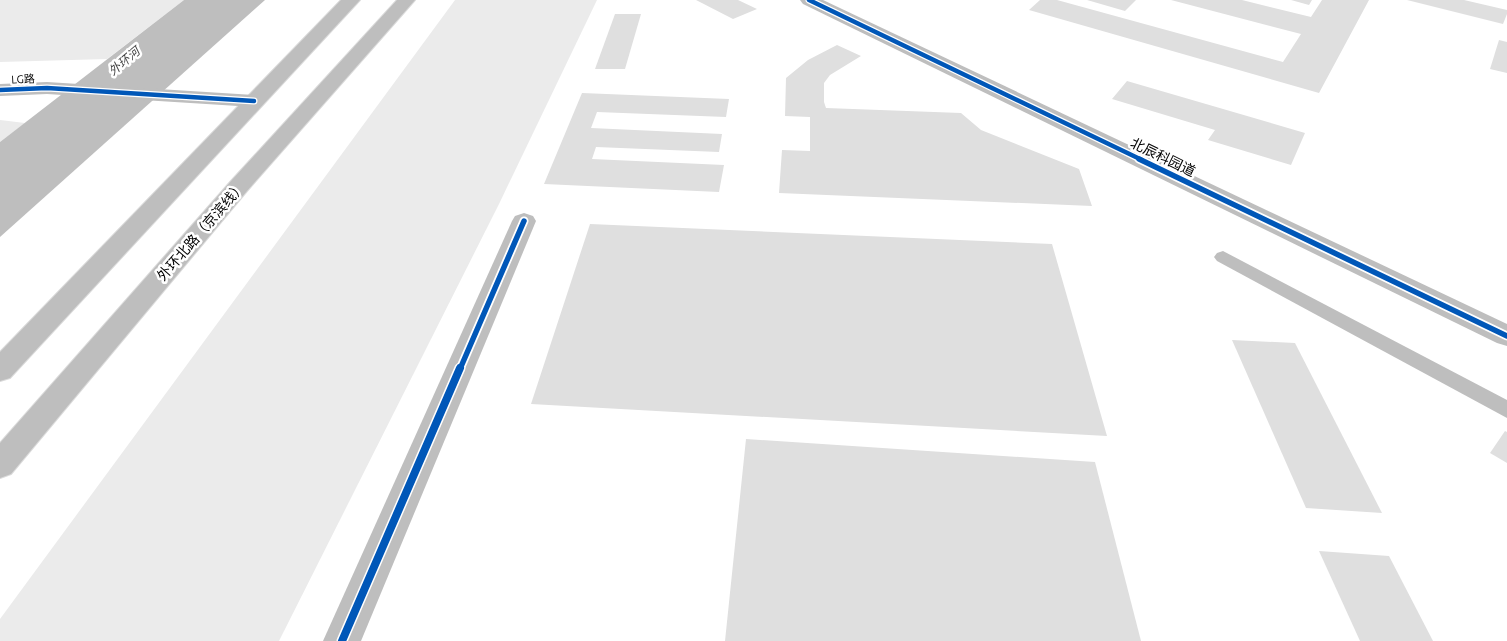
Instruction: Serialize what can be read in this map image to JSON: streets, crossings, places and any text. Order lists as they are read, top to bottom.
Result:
{
  "streets": {
    "main road": ["LG路", "北辰科园道", "外环北路（京滨线）"]
  },
  "water": ["外环河"]
}
